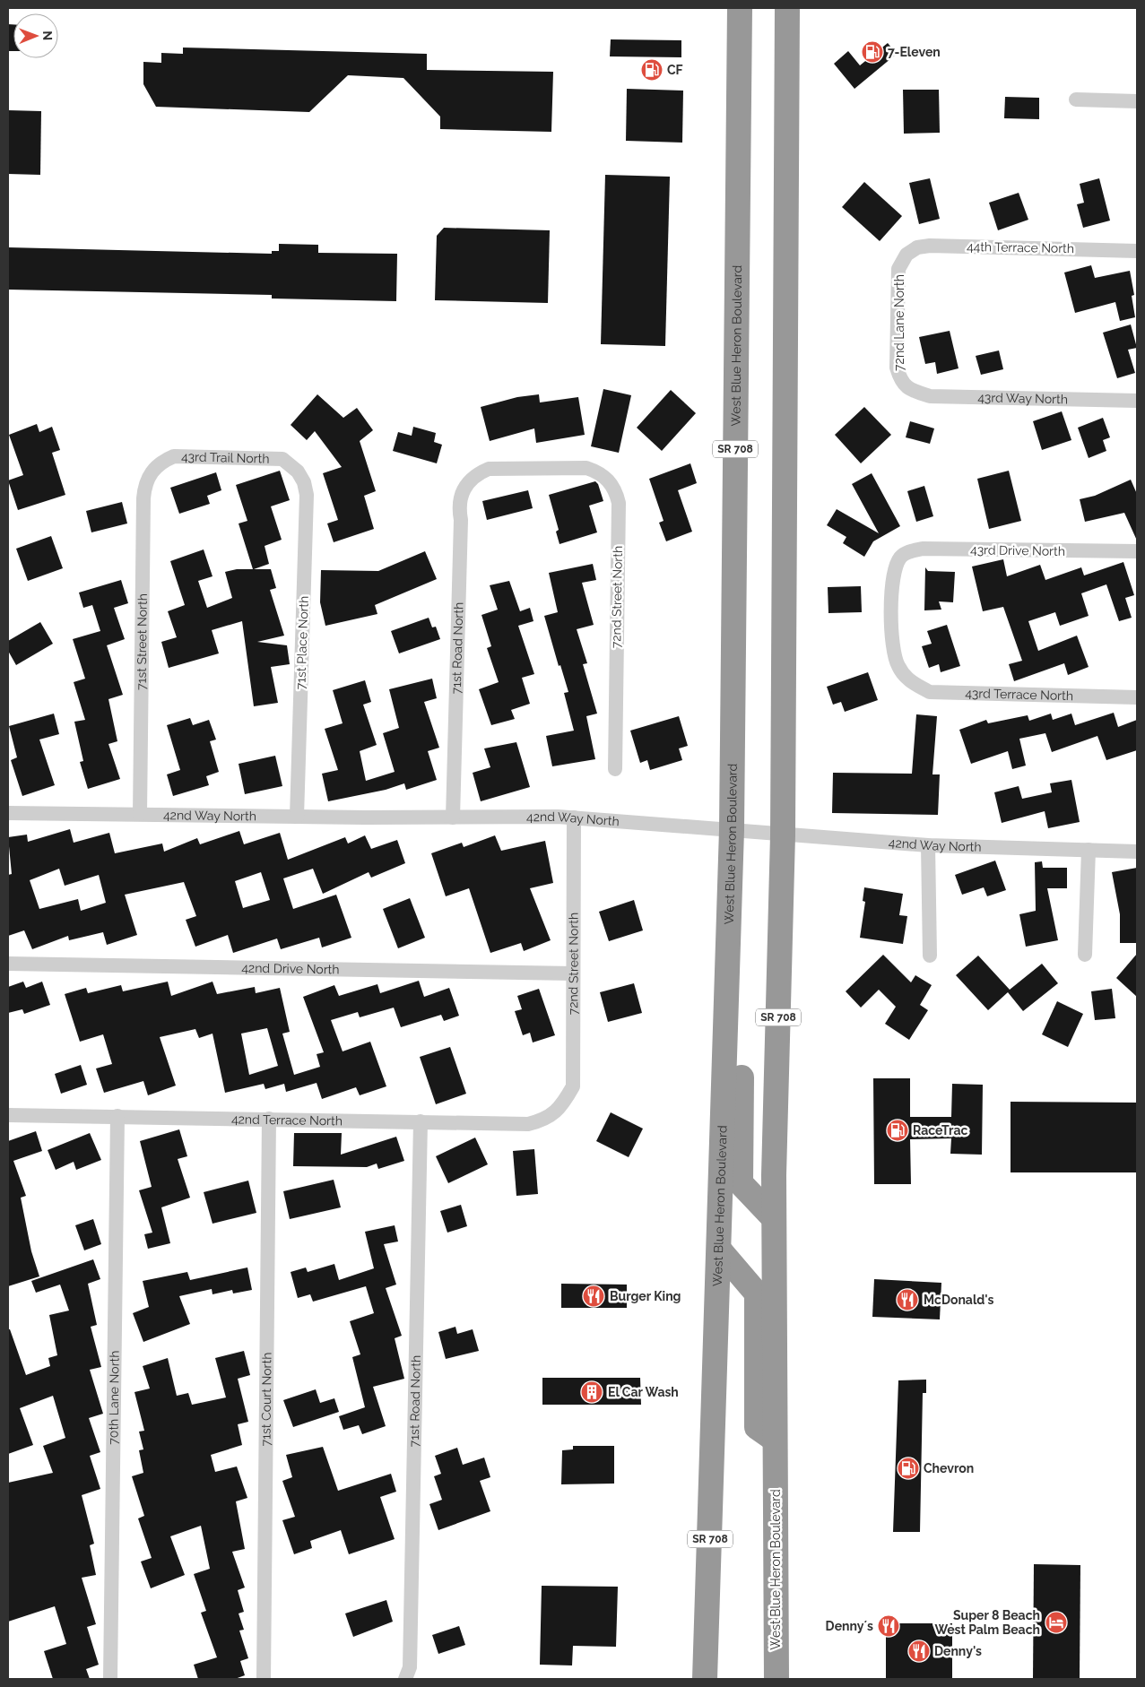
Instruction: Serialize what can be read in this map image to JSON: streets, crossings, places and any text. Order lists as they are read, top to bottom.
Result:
{
  "streets": {
    "highway": ["West Blue Heron Boulevard", "SR 708"],
    "street": [
      "44th Terrace North",
      "72nd Lane North",
      "43rd Way North",
      "43rd Trail North",
      "43rd Drive North",
      "72nd Street North",
      "71st Street North",
      "71st Place North",
      "71st Road North",
      "43rd Terrace North",
      "42nd Way North",
      "42nd Drive North",
      "42nd Terrace North",
      "70th Lane North",
      "71st Court North"
    ]
  },
  "crossings": [
    ["44th Terrace North", "72nd Lane North"],
    ["72nd Lane North", "43rd Way North"],
    ["West Blue Heron Boulevard", "42nd Way North"],
    ["43rd Trail North", "71st Street North"],
    ["43rd Trail North", "71st Place North"],
    ["43rd Drive North", "43rd Terrace North"],
    ["72nd Street North", "71st Road North"],
    ["72nd Street North", "42nd Way North"],
    ["72nd Street North", "42nd Drive North"],
    ["72nd Street North", "42nd Terrace North"],
    ["71st Street North", "42nd Way North"],
    ["71st Place North", "42nd Way North"],
    ["71st Road North", "42nd Way North"],
    ["71st Road North", "42nd Terrace North"],
    ["42nd Terrace North", "70th Lane North"],
    ["42nd Terrace North", "71st Court North"]
  ],
  "places": {
    "fuel station": [
      "7-Eleven",
      "CF",
      "RaceTrac",
      "Chevron"
    ],
    "restaurant": [
      "Burger King",
      "McDonald's",
      "Denny´s",
      "Denny's"
    ],
    "building": ["El Car Wash"],
    "hotel": ["Super 8 Beach West Palm Beach"]
  },
  "north": "right"
}
